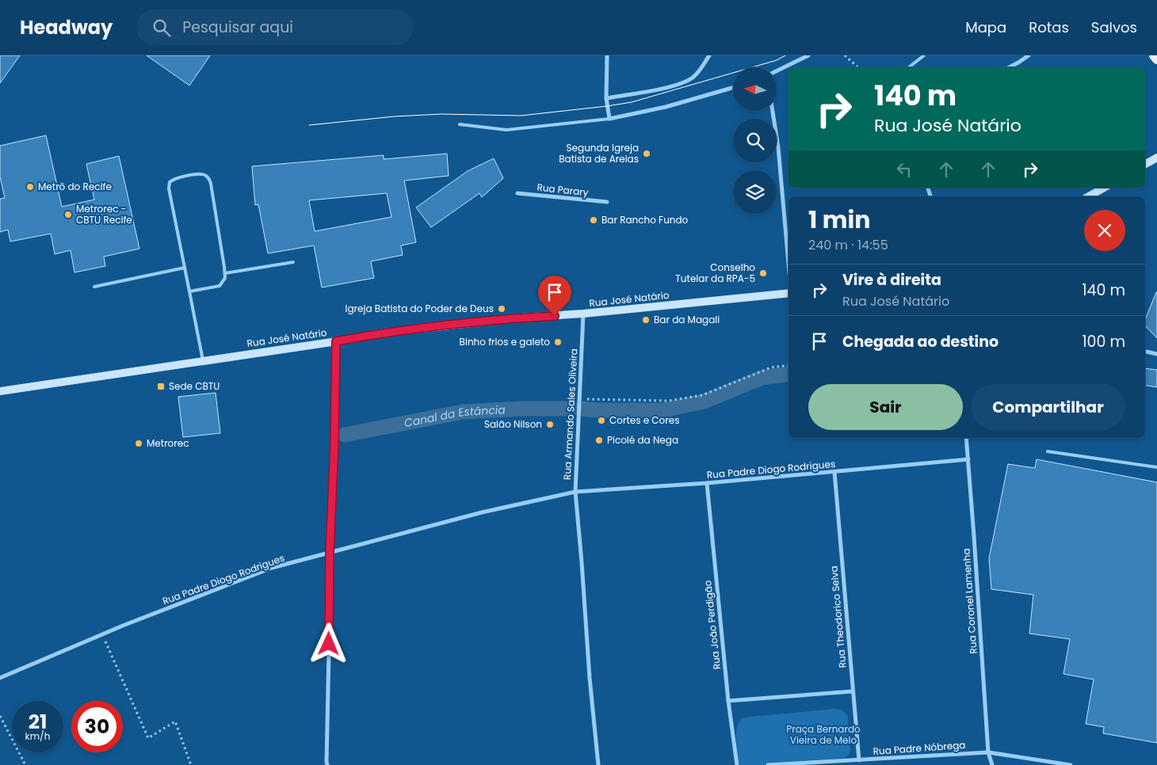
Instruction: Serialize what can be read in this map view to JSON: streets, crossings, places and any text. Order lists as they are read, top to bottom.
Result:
{
  "streets": {
    "main road": ["Rua José Natário"],
    "street": [
      "Rua Parary",
      "Rua Armando Sales Oliveira",
      "Rua Padre Diogo Rodrigues",
      "Rua Coronel Lamenha",
      "Rua Theodorico Selva",
      "Rua João Perdigão",
      "Rua Padre Nóbrega"
    ]
  },
  "crossings": [
    ["Rua José Natário", "Rua Armando Sales Oliveira"],
    ["Rua Armando Sales Oliveira", "Rua Padre Diogo Rodrigues"],
    ["Rua Padre Diogo Rodrigues", "Rua Coronel Lamenha"],
    ["Rua Padre Diogo Rodrigues", "Rua Theodorico Selva"],
    ["Rua Padre Diogo Rodrigues", "Rua João Perdigão"],
    ["Rua Coronel Lamenha", "Rua Padre Nóbrega"],
    ["Rua Theodorico Selva", "Rua Padre Nóbrega"]
  ],
  "water": ["Canal da Estância"],
  "parks": ["Praça Bernardo Vieira de Melo"],
  "places": {
    "other": [
      "Segunda Igreja Batista de Areias",
      "Metrô do Recife",
      "Metrorec - CBTU Recife",
      "Bar Rancho Fundo",
      "Conselho Tutelar da RPA-5",
      "Igreja Batista do Poder de Deus",
      "Bar da Magali",
      "Binho frios e galeto",
      "Cortes e Cores",
      "Salão Nilson",
      "Picolé da Nega",
      "Metrorec"
    ],
    "transit": ["Sede CBTU"]
  },
  "north": "left",
  "page": {
    "header": "Headway",
    "search": "Pesquisar aqui",
    "nav": ["Mapa", "Rotas", "Salvos"],
    "turn": ["140 m", "Rua José Natário"],
    "heading": ["1 min", "240 m · 14:55"],
    "list": [
      {
        "name": "Vire à direita",
        "note": "Rua José Natário",
        "value": "140 m"
      },
      {
        "name": "Chegada ao destino",
        "value": "100 m"
      }
    ],
    "buttons": ["Sair", "Compartilhar"],
    "speed": "21 km/h",
    "limit": "30"
  }
}
